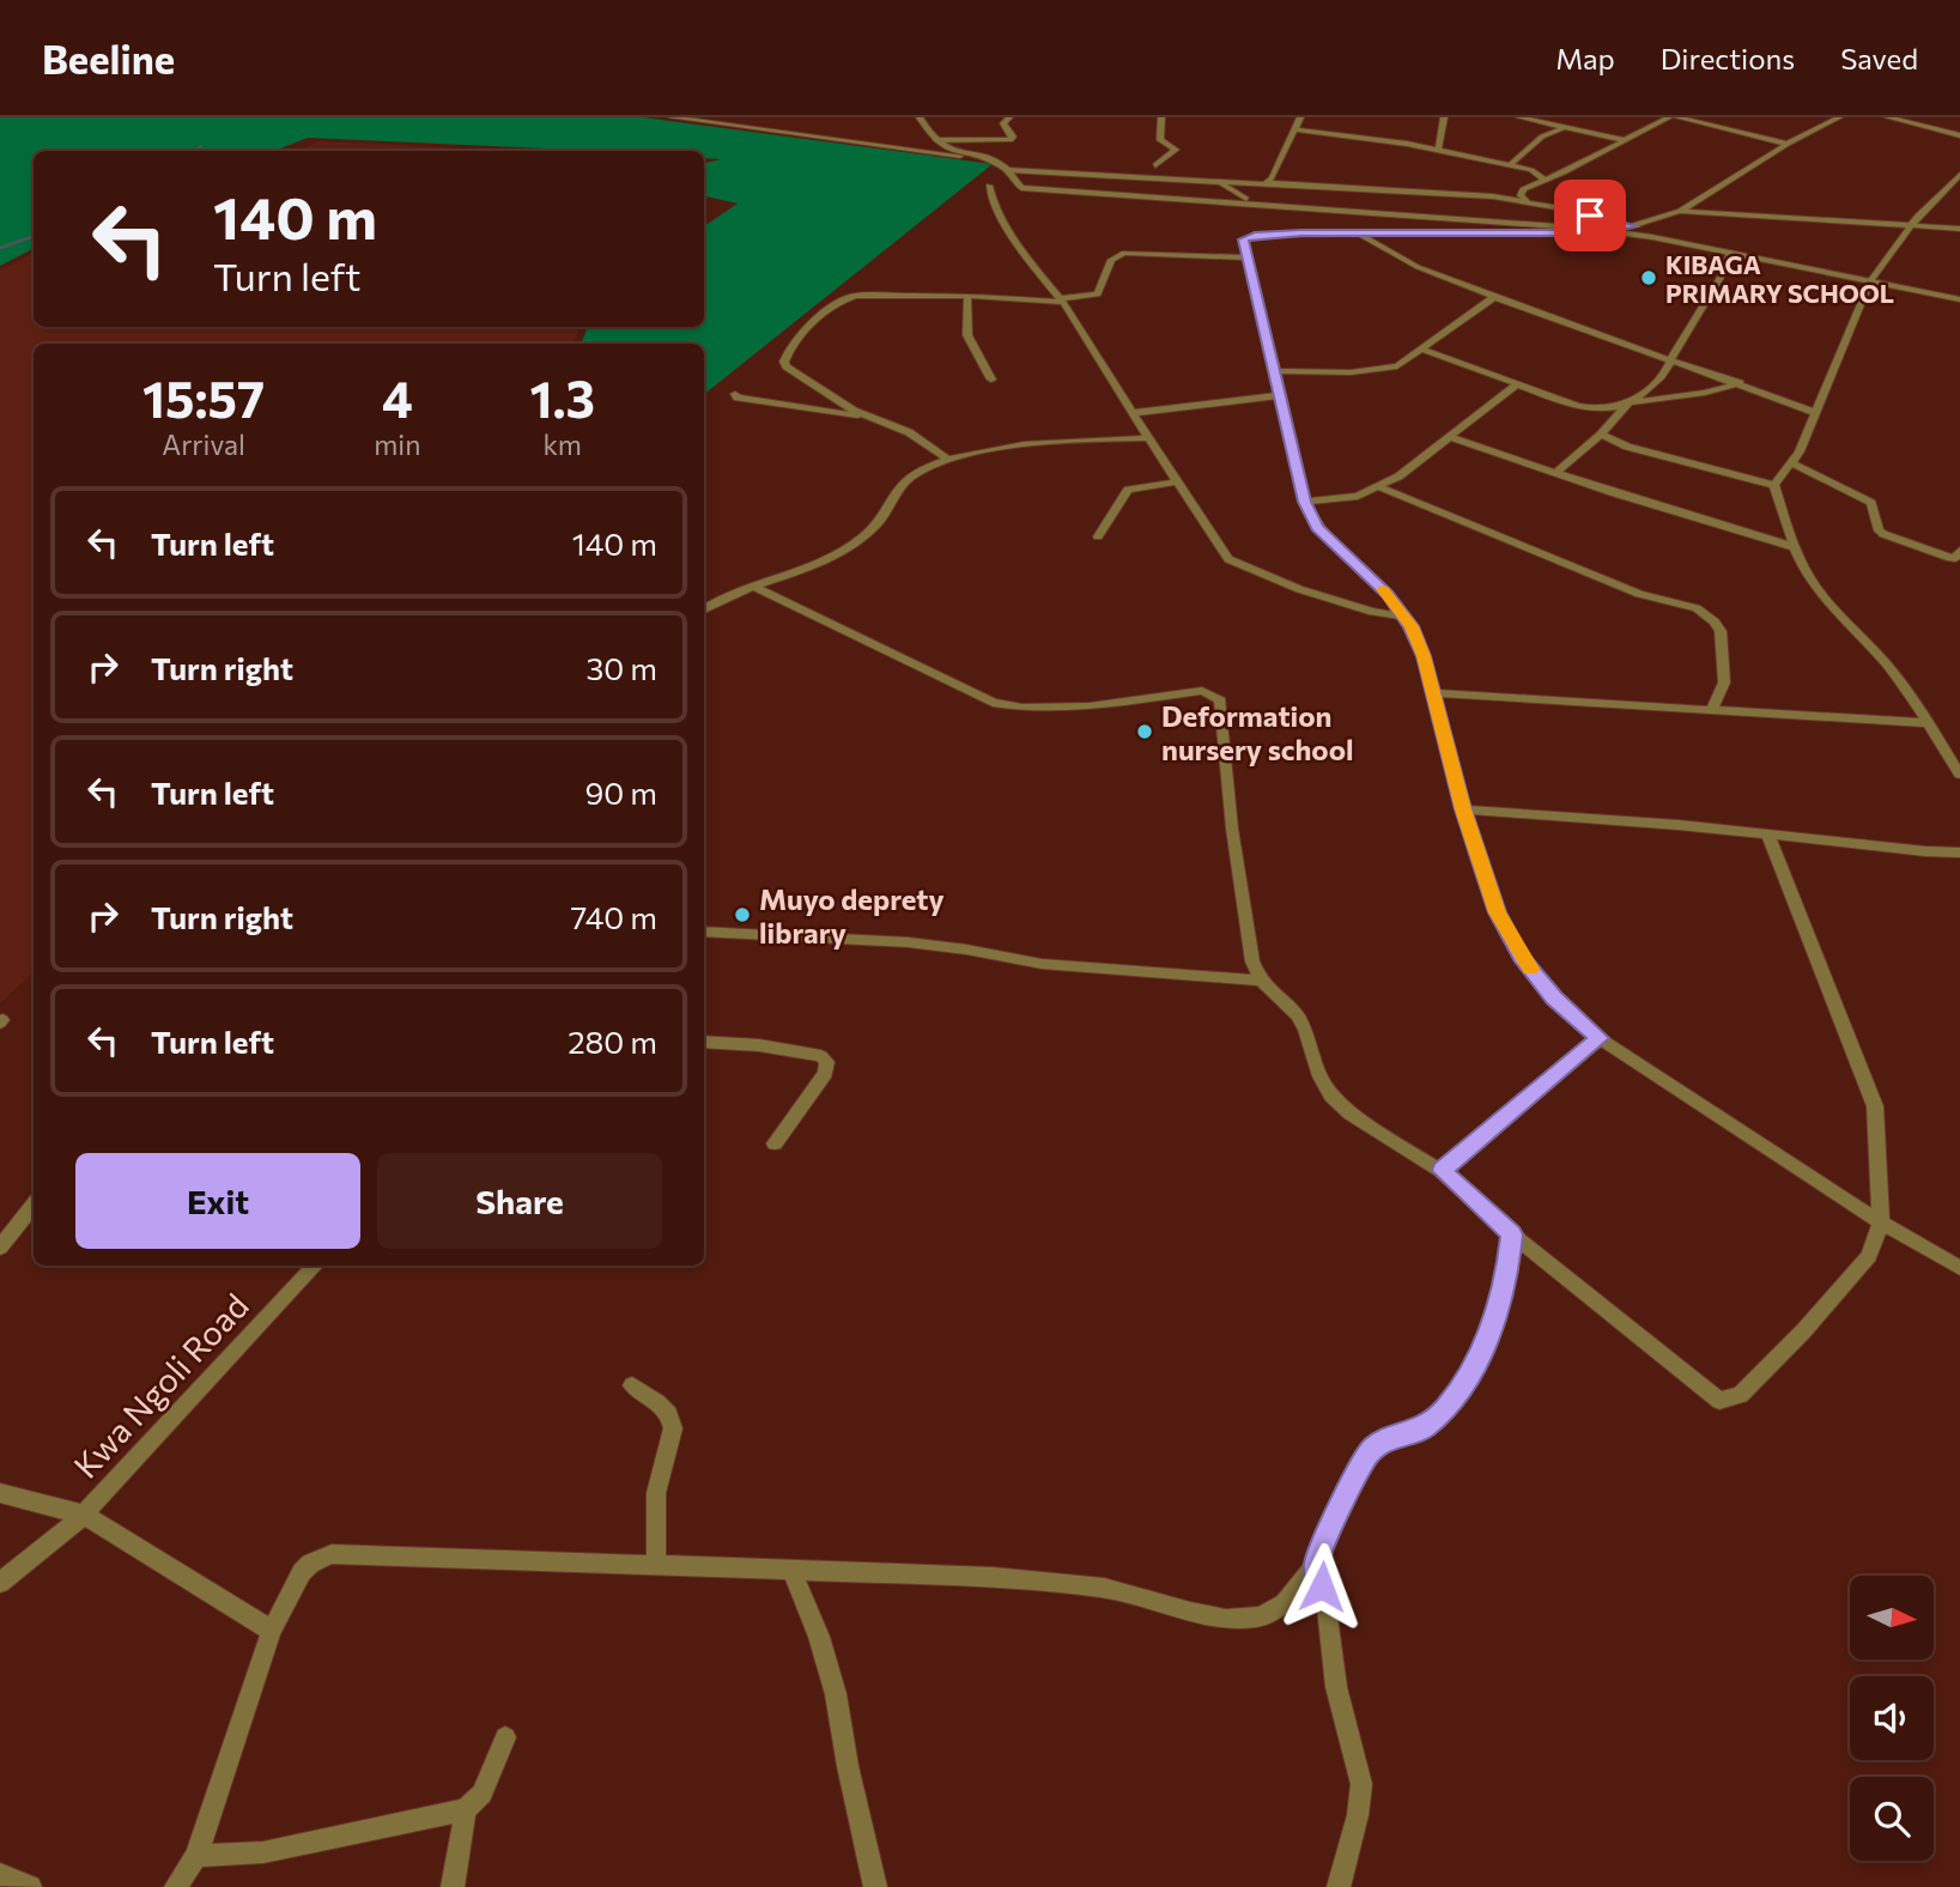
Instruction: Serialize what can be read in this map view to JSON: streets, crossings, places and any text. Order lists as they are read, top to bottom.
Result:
{
  "streets": {
    "street": ["Kwa Ngoli Road"]
  },
  "places": ["KIBAGA PRIMARY SCHOOL", "Deformation nursery school", "Muyo deprety library"],
  "north": "right",
  "page": {
    "header": "Beeline",
    "nav": ["Map", "Directions", "Saved"],
    "turn": ["140 m", "Turn left"],
    "eta": [
      "15:57",
      "Arrival",
      "4",
      "min",
      "1.3",
      "km"
    ],
    "list": [
      {
        "name": "Turn left",
        "value": "140 m"
      },
      {
        "name": "Turn right",
        "value": "30 m"
      },
      {
        "name": "Turn left",
        "value": "90 m"
      },
      {
        "name": "Turn right",
        "value": "740 m"
      },
      {
        "name": "Turn left",
        "value": "280 m"
      }
    ],
    "buttons": ["Exit", "Share"]
  }
}
